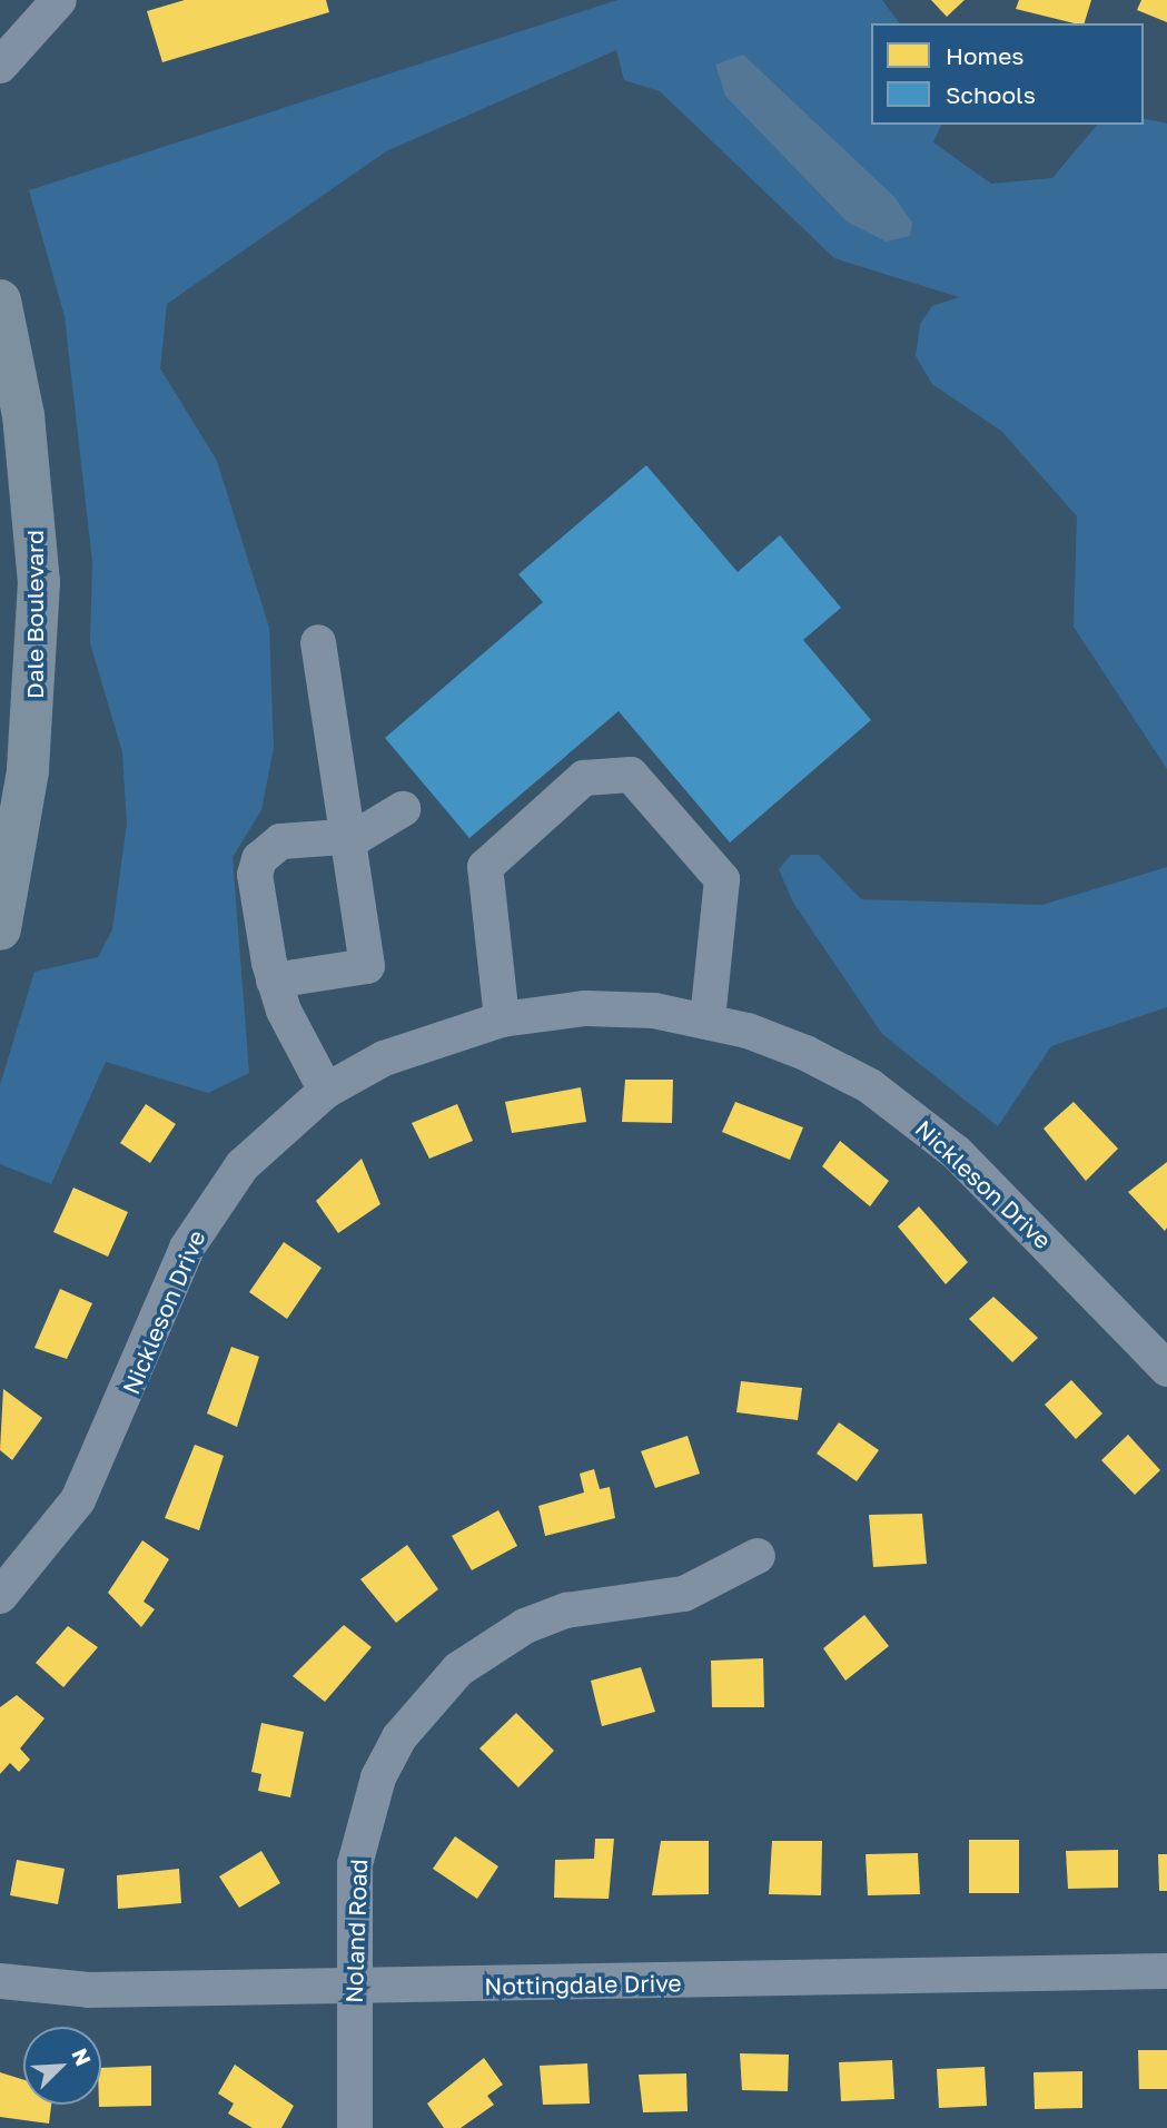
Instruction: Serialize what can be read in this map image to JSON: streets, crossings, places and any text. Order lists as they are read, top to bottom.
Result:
{
  "streets": {
    "main road": ["Dale Boulevard"],
    "street": ["Nickleson Drive", "Noland Road", "Nottingdale Drive"]
  },
  "crossings": [
    ["Noland Road", "Nottingdale Drive"]
  ],
  "legend": ["Homes", "Schools"],
  "north": "top right"
}
